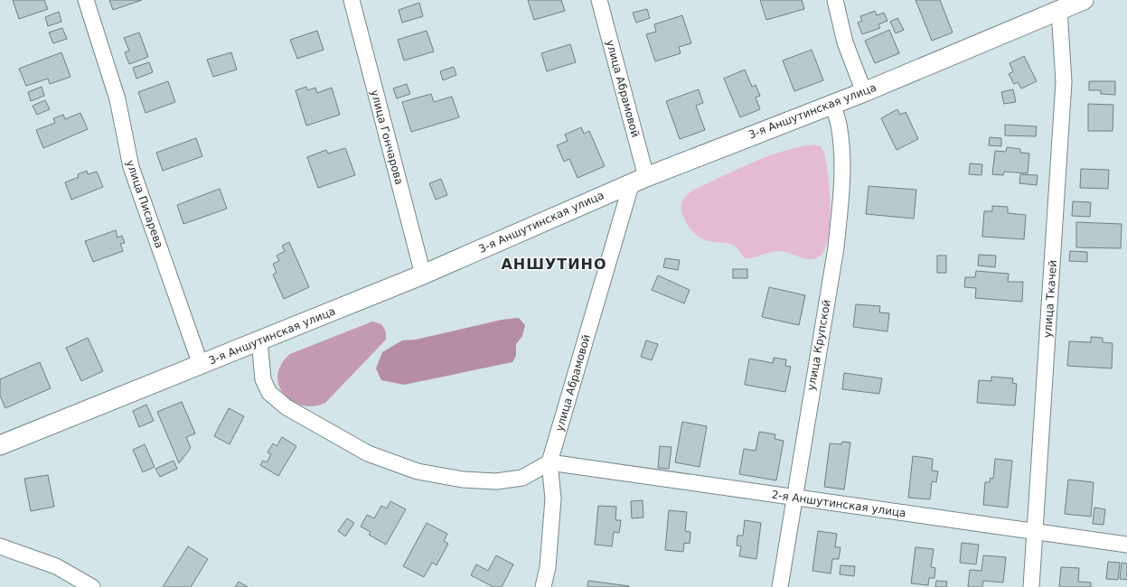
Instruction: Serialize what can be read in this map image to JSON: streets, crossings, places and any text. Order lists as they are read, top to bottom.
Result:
{
  "streets": {
    "street": [
      "улица Абрамовой",
      "3-я Аншутинская улица",
      "улица Гончарова",
      "улица Писарева",
      "улица Ткачей",
      "улица Крупской",
      "2-я Аншутинская улица"
    ]
  },
  "crossings": [
    ["улица Абрамовой", "3-я Аншутинская улица"],
    ["улица Абрамовой", "2-я Аншутинская улица"],
    ["3-я Аншутинская улица", "улица Гончарова"],
    ["3-я Аншутинская улица", "улица Писарева"],
    ["3-я Аншутинская улица", "улица Ткачей"],
    ["3-я Аншутинская улица", "улица Крупской"],
    ["улица Ткачей", "2-я Аншутинская улица"],
    ["улица Крупской", "2-я Аншутинская улица"]
  ],
  "districts": ["АНШУТИНО"]
}
